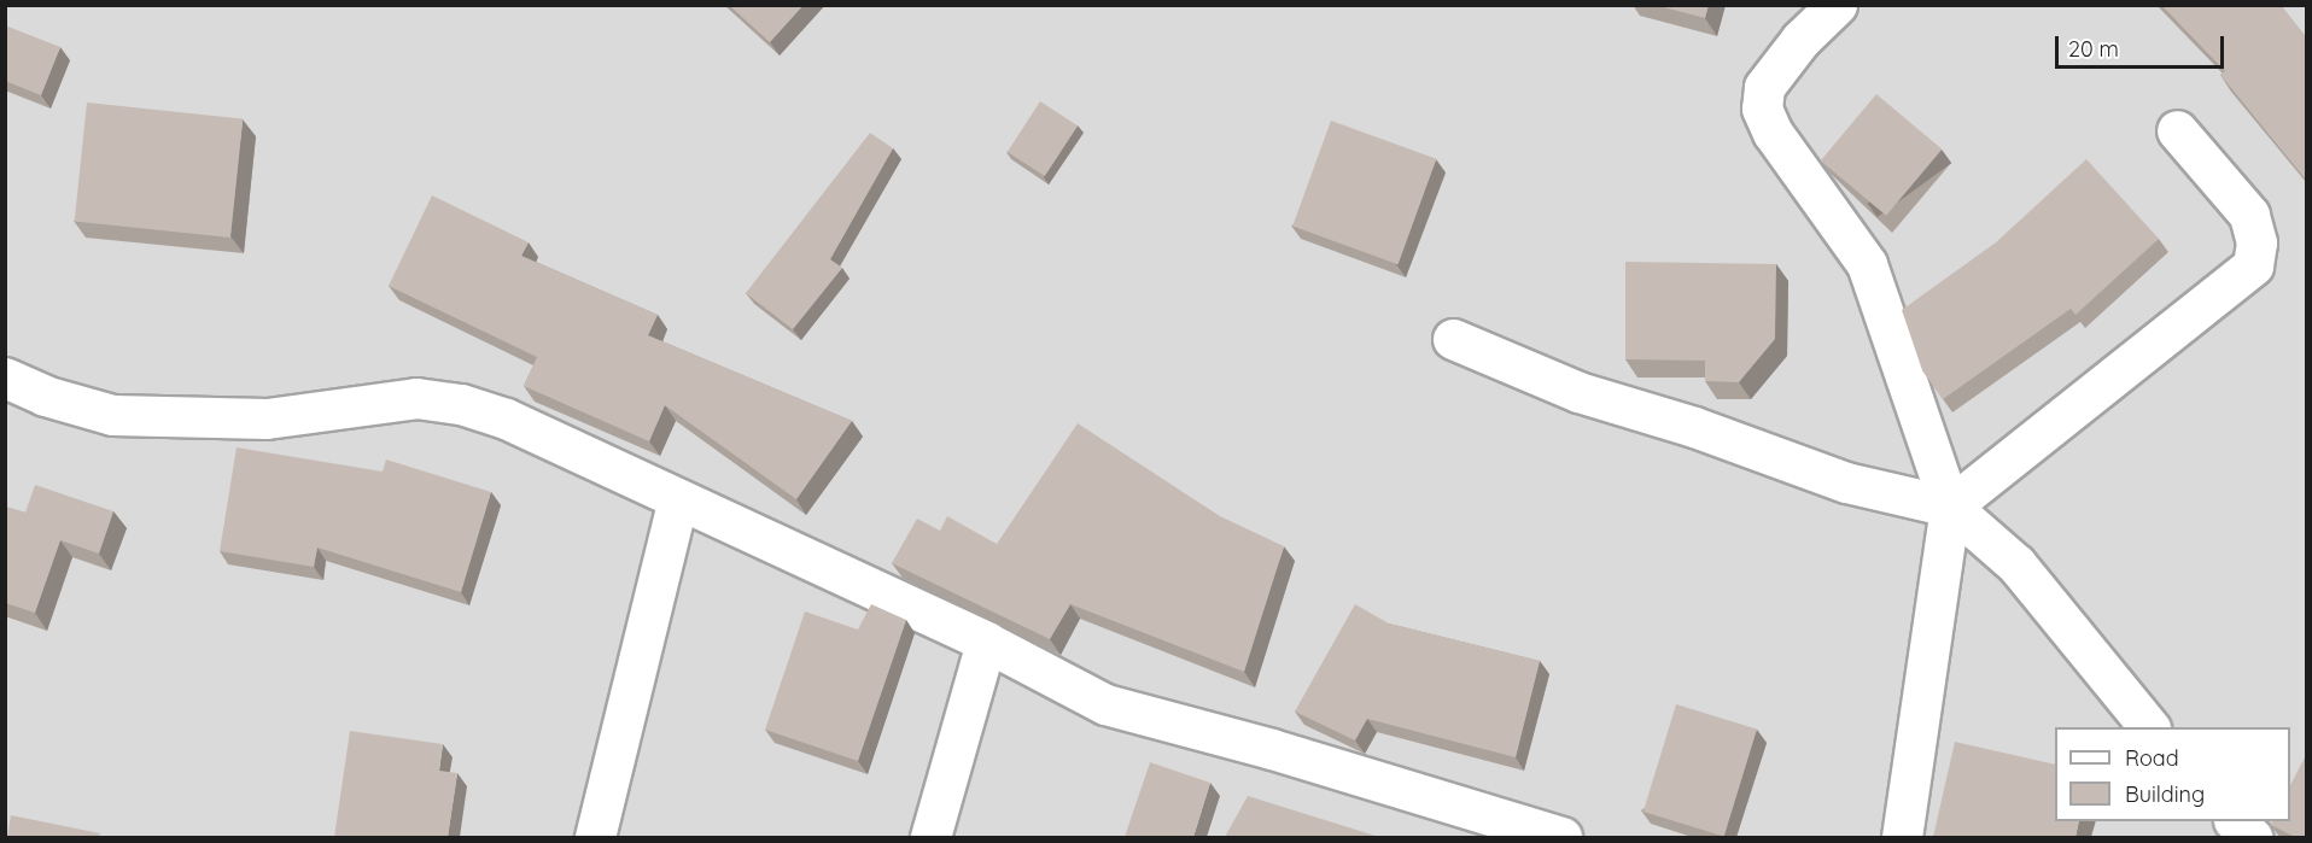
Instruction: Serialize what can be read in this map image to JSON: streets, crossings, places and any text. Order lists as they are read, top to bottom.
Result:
{
  "legend": ["Road", "Building"],
  "scale_bar": "20 m"
}
